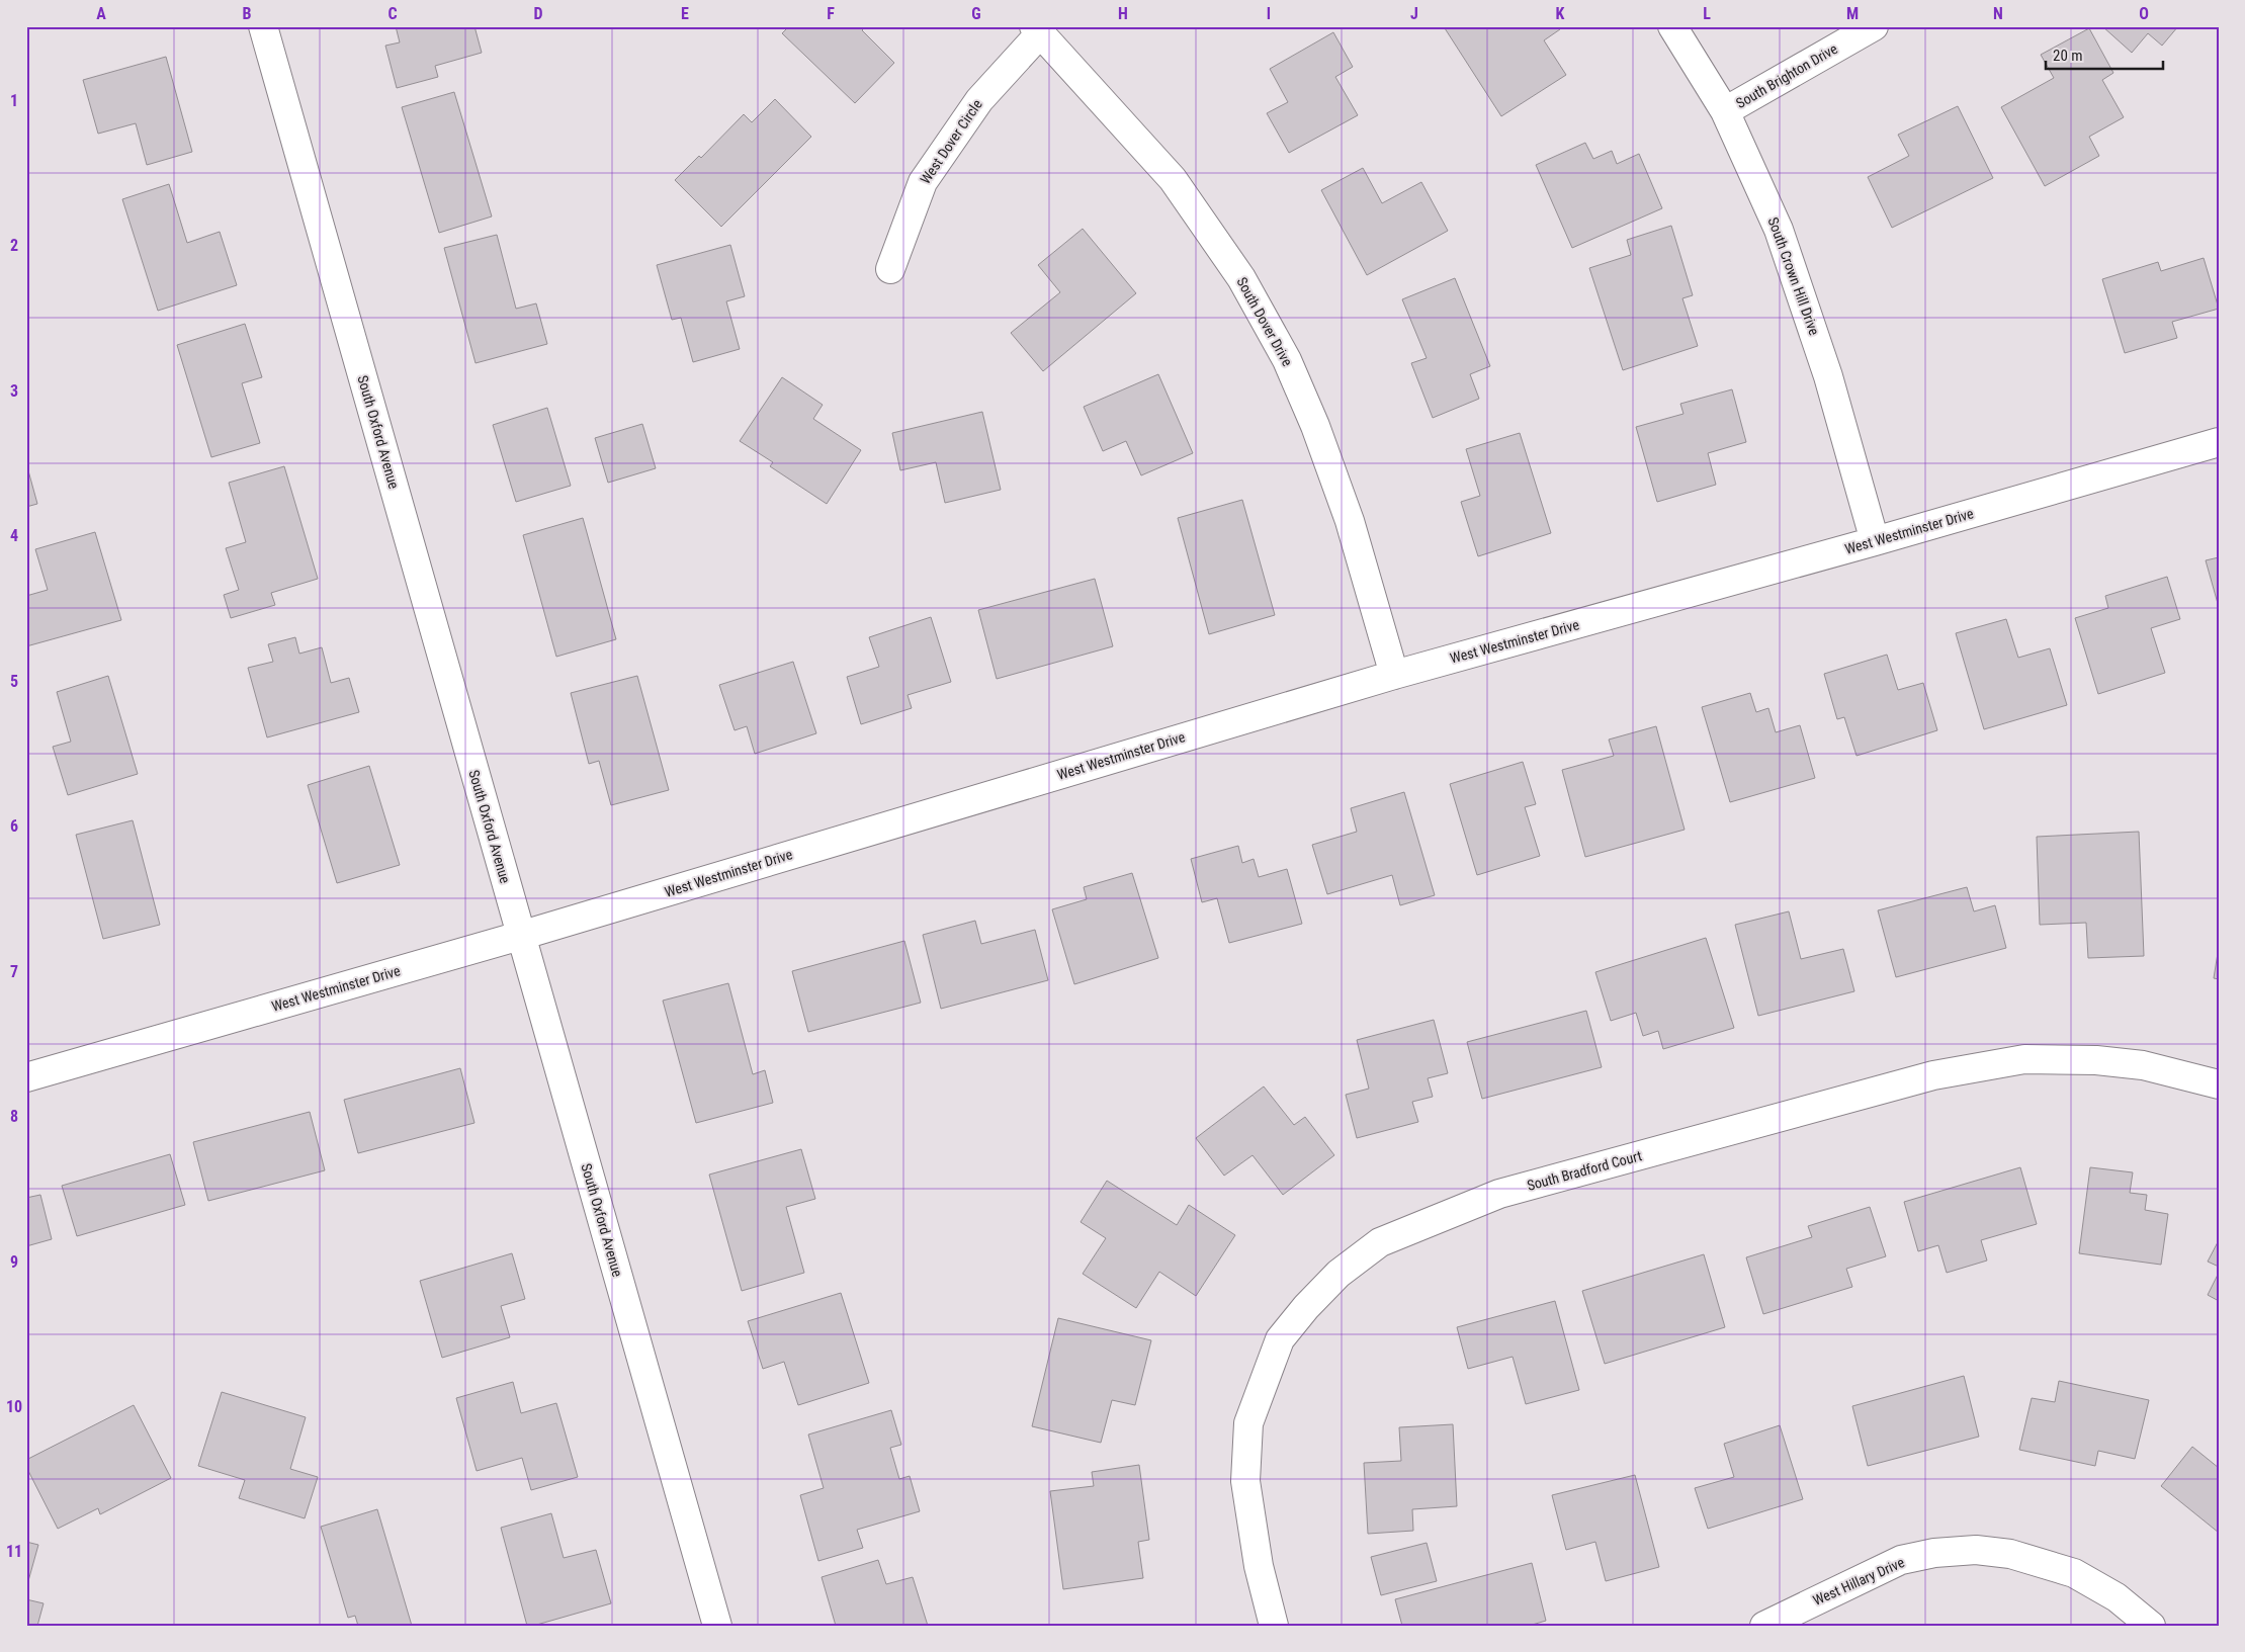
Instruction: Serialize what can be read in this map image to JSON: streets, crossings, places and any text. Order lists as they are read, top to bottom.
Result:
{
  "streets": {
    "street": [
      "South Brighton Drive",
      "West Dover Circle",
      "South Crown Hill Drive",
      "South Dover Drive",
      "South Oxford Avenue",
      "West Westminster Drive",
      "South Bradford Court",
      "West Hillary Drive"
    ]
  },
  "crossings": [
    ["South Brighton Drive", "South Crown Hill Drive"],
    ["West Dover Circle", "South Dover Drive"],
    ["South Crown Hill Drive", "West Westminster Drive"],
    ["South Dover Drive", "West Westminster Drive"],
    ["South Oxford Avenue", "West Westminster Drive"]
  ],
  "scale_bar": "20 m",
  "grid": {
    "columns": [
      "A",
      "B",
      "C",
      "D",
      "E",
      "F",
      "G",
      "H",
      "I",
      "J",
      "K",
      "L",
      "M",
      "N",
      "O"
    ],
    "rows": [
      "1",
      "2",
      "3",
      "4",
      "5",
      "6",
      "7",
      "8",
      "9",
      "10",
      "11"
    ]
  }
}
